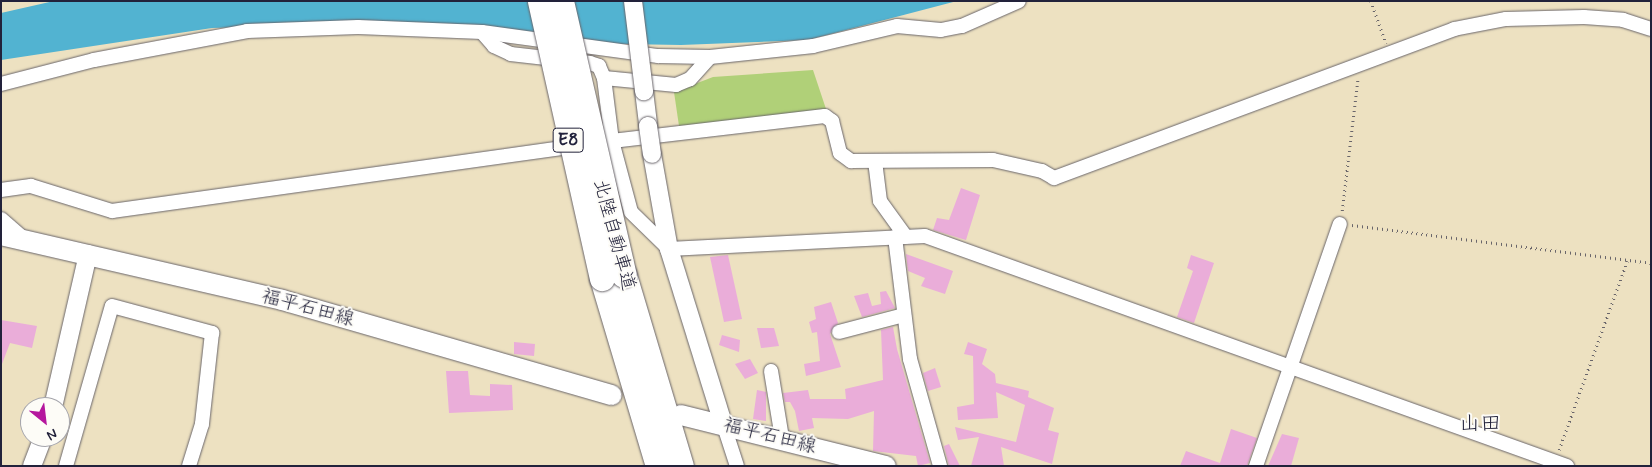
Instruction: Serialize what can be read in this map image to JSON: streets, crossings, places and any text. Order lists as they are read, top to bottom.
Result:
{
  "streets": {
    "highway": ["E8", "北陸自動車道"],
    "main road": ["福平石田線"]
  },
  "districts": ["山田"],
  "north": "bottom right"
}
